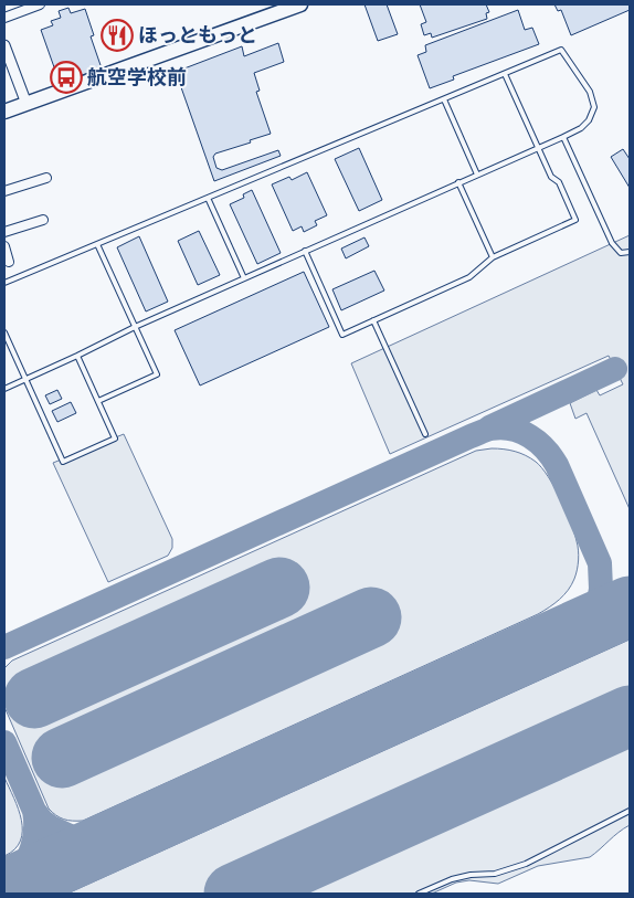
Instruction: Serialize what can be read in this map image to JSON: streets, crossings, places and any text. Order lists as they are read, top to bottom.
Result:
{
  "places": {
    "restaurant": ["ほっともっと"],
    "bus stop": ["航空学校前"]
  }
}
